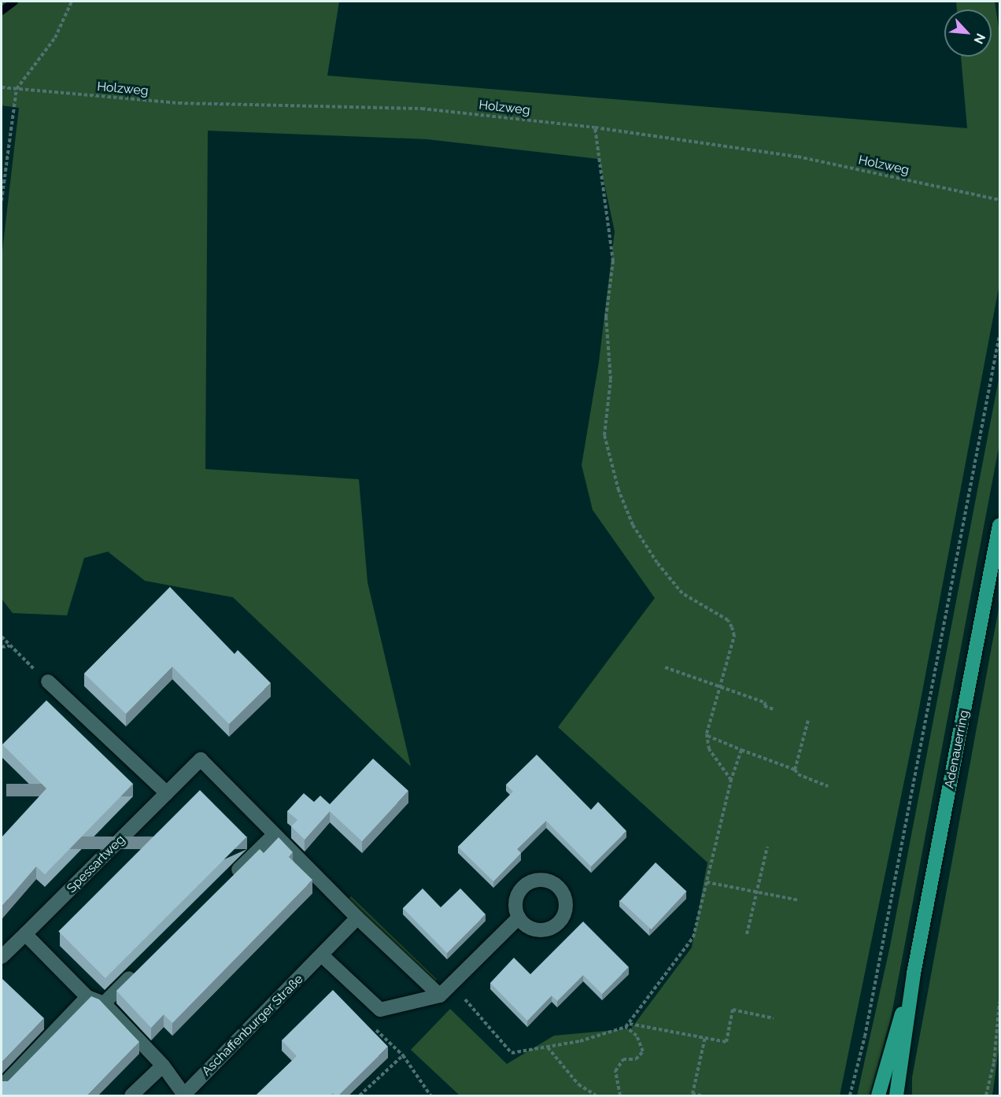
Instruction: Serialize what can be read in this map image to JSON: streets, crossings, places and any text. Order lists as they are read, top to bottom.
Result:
{
  "streets": {
    "main road": ["Adenauerring"],
    "street": ["Spessartweg", "Aschaffenburger Straße"],
    "path": ["Holzweg"]
  },
  "crossings": [
    ["Spessartweg", "Aschaffenburger Straße"]
  ],
  "north": "bottom right"
}
